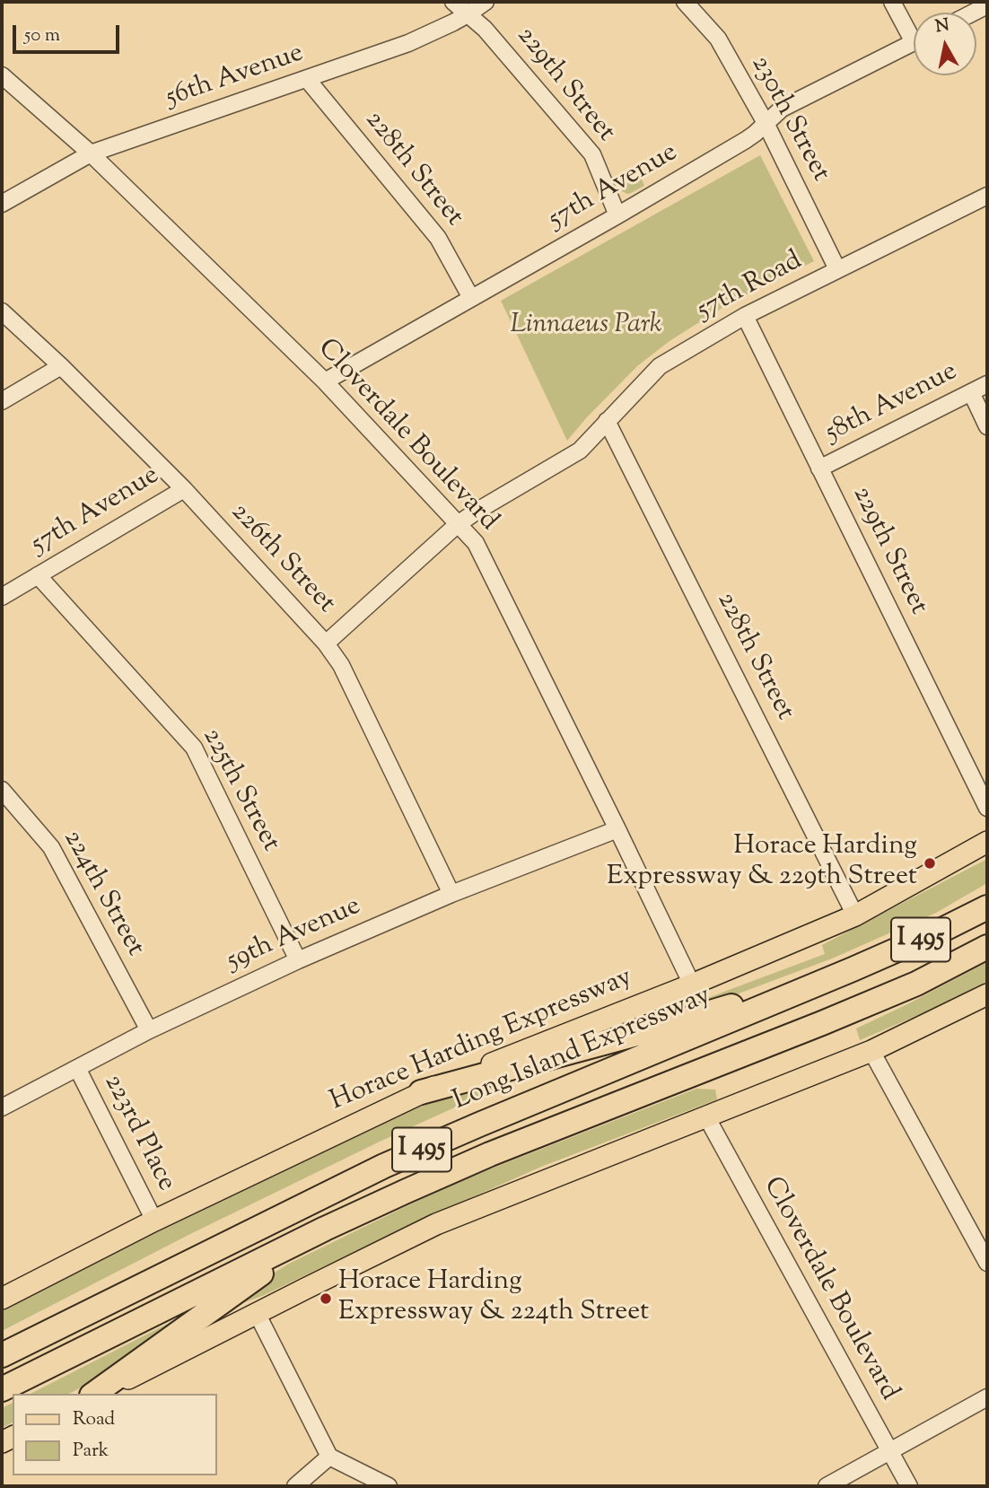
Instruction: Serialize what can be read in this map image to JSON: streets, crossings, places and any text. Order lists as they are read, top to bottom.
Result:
{
  "streets": {
    "highway": ["I 495", "Long Island Expressway"],
    "main road": ["Horace Harding Expressway"],
    "street": [
      "56th Avenue",
      "229th Street",
      "230th Street",
      "228th Street",
      "57th Avenue",
      "57th Road",
      "58th Avenue",
      "Cloverdale Boulevard",
      "226th Street",
      "225th Street",
      "224th Street",
      "59th Avenue",
      "223rd Place"
    ]
  },
  "crossings": [
    ["56th Avenue", "229th Street"],
    ["56th Avenue", "228th Street"],
    ["56th Avenue", "Cloverdale Boulevard"],
    ["229th Street", "57th Avenue"],
    ["229th Street", "57th Road"],
    ["229th Street", "58th Avenue"],
    ["230th Street", "57th Avenue"],
    ["230th Street", "57th Road"],
    ["228th Street", "57th Avenue"],
    ["228th Street", "57th Road"],
    ["228th Street", "Horace Harding Expressway"],
    ["57th Avenue", "Cloverdale Boulevard"],
    ["57th Avenue", "226th Street"],
    ["57th Avenue", "225th Street"],
    ["57th Road", "Cloverdale Boulevard"],
    ["57th Road", "226th Street"],
    ["Cloverdale Boulevard", "59th Avenue"],
    ["Cloverdale Boulevard", "Horace Harding Expressway"],
    ["226th Street", "59th Avenue"],
    ["225th Street", "59th Avenue"],
    ["224th Street", "59th Avenue"],
    ["59th Avenue", "223rd Place"],
    ["Horace Harding Expressway", "223rd Place"]
  ],
  "parks": ["Linnaeus Park"],
  "places": ["Horace Harding Expressway & 229th Street", "Horace Harding Expressway & 224th Street"],
  "legend": ["Road", "Park"],
  "scale_bar": "50 m",
  "north": "top"
}
